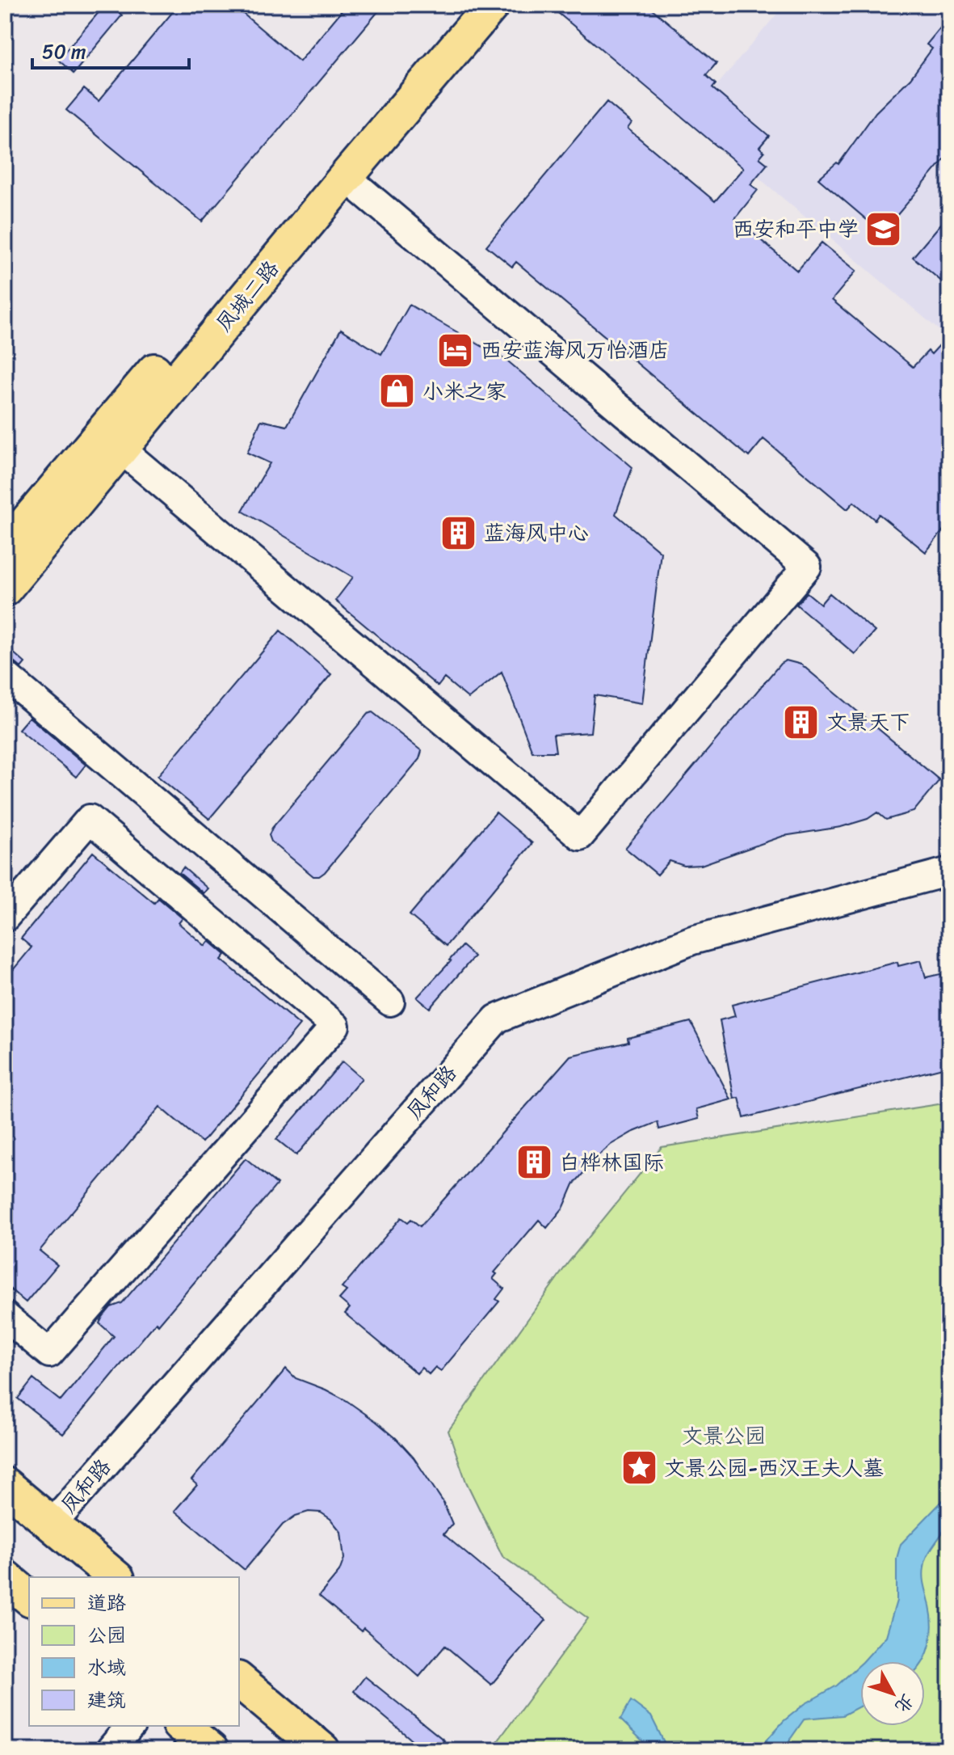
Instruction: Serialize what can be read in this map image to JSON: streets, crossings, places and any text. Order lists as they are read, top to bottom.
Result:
{
  "streets": {
    "main road": ["凤城二路"],
    "street": ["凤和路"]
  },
  "parks": ["文景公园"],
  "places": {
    "school or university": ["西安和平中学"],
    "hotel": ["西安蓝海风万怡酒店"],
    "shop": ["小米之家"],
    "building": ["蓝海风中心", "文景天下", "白桦林国际"],
    "place": ["文景公园-西汉王夫人墓"]
  },
  "legend": [
    "道路",
    "公园",
    "水域",
    "建筑"
  ],
  "scale_bar": "50 m",
  "north": "bottom right"
}
